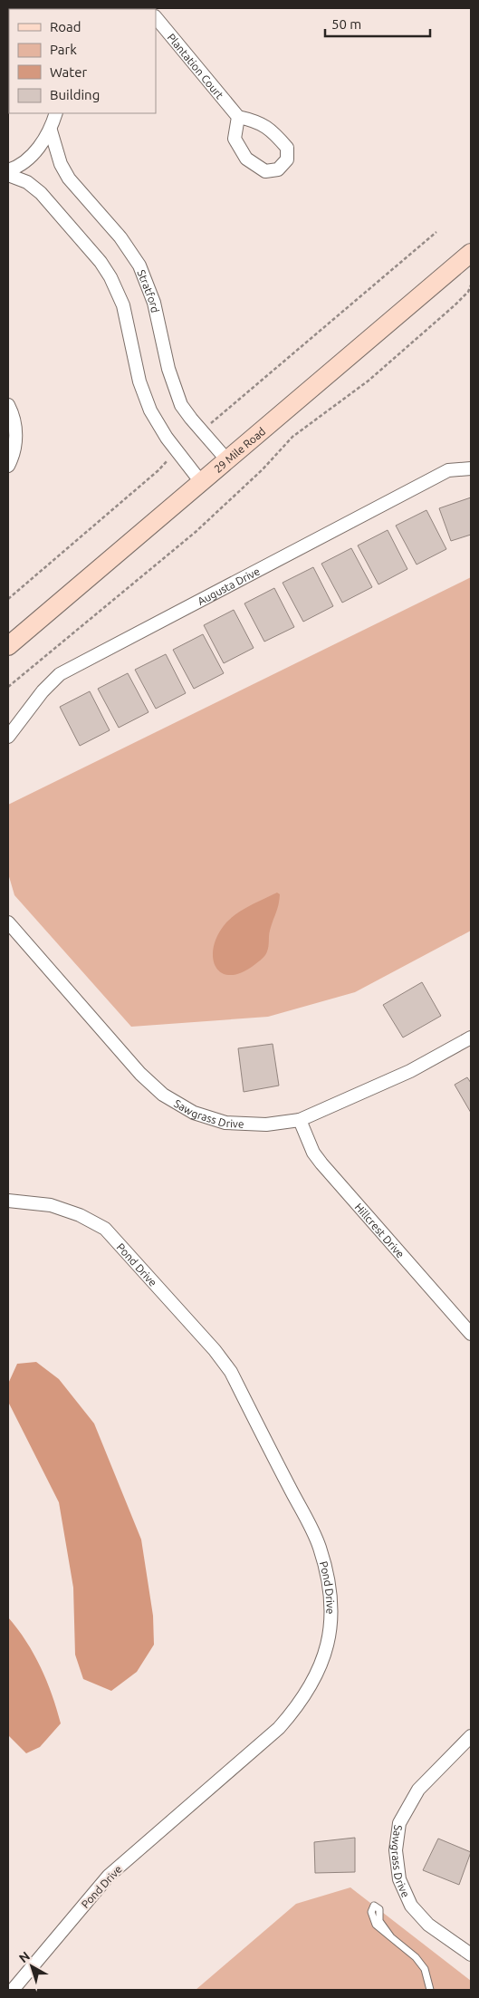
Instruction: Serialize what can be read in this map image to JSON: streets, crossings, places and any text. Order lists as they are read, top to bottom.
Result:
{
  "streets": {
    "street": [
      "Plantation Court",
      "Stratford",
      "29 Mile Road",
      "Augusta Drive",
      "Sawgrass Drive",
      "Hillcrest Drive",
      "Pond Drive"
    ]
  },
  "crossings": [
    ["Stratford", "29 Mile Road"],
    ["Sawgrass Drive", "Hillcrest Drive"]
  ],
  "legend": [
    "Road",
    "Park",
    "Water",
    "Building"
  ],
  "scale_bar": "50 m",
  "north": "top left"
}
